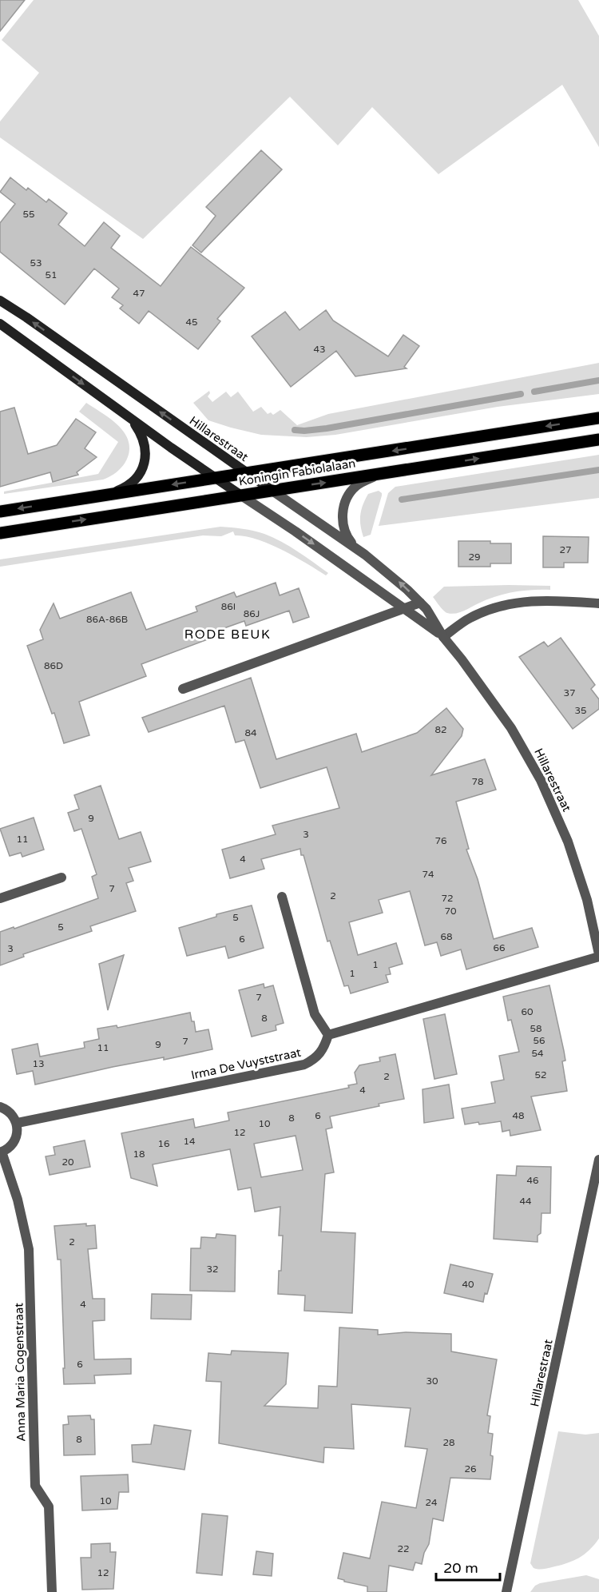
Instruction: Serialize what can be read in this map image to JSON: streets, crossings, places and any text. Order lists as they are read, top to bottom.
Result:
{
  "streets": {
    "main road": ["Hillarestraat", "Koningin Fabiolalaan"],
    "street": ["Irma De Vuyststraat", "Anna Maria Cogenstraat"]
  },
  "crossings": [
    ["Hillarestraat", "Koningin Fabiolalaan"]
  ],
  "districts": ["RODE BEUK"],
  "house_numbers": [
    "55",
    "53",
    "51",
    "47",
    "45",
    "43",
    "27",
    "29",
    "86I",
    "86J",
    "86A-86B",
    "86D",
    "37",
    "35",
    "82",
    "84",
    "78",
    "9",
    "3",
    "11",
    "76",
    "4",
    "74",
    "7",
    "2",
    "72",
    "70",
    "5",
    "5",
    "68",
    "6",
    "66",
    "3",
    "1",
    "1",
    "7",
    "60",
    "8",
    "58",
    "56",
    "7",
    "9",
    "11",
    "54",
    "13",
    "52",
    "2",
    "4",
    "6",
    "48",
    "8",
    "10",
    "12",
    "14",
    "16",
    "18",
    "20",
    "46",
    "44",
    "2",
    "32",
    "40",
    "4",
    "6",
    "30",
    "8",
    "28",
    "26",
    "10",
    "24",
    "22",
    "12"
  ],
  "scale_bar": "20 m"
}
